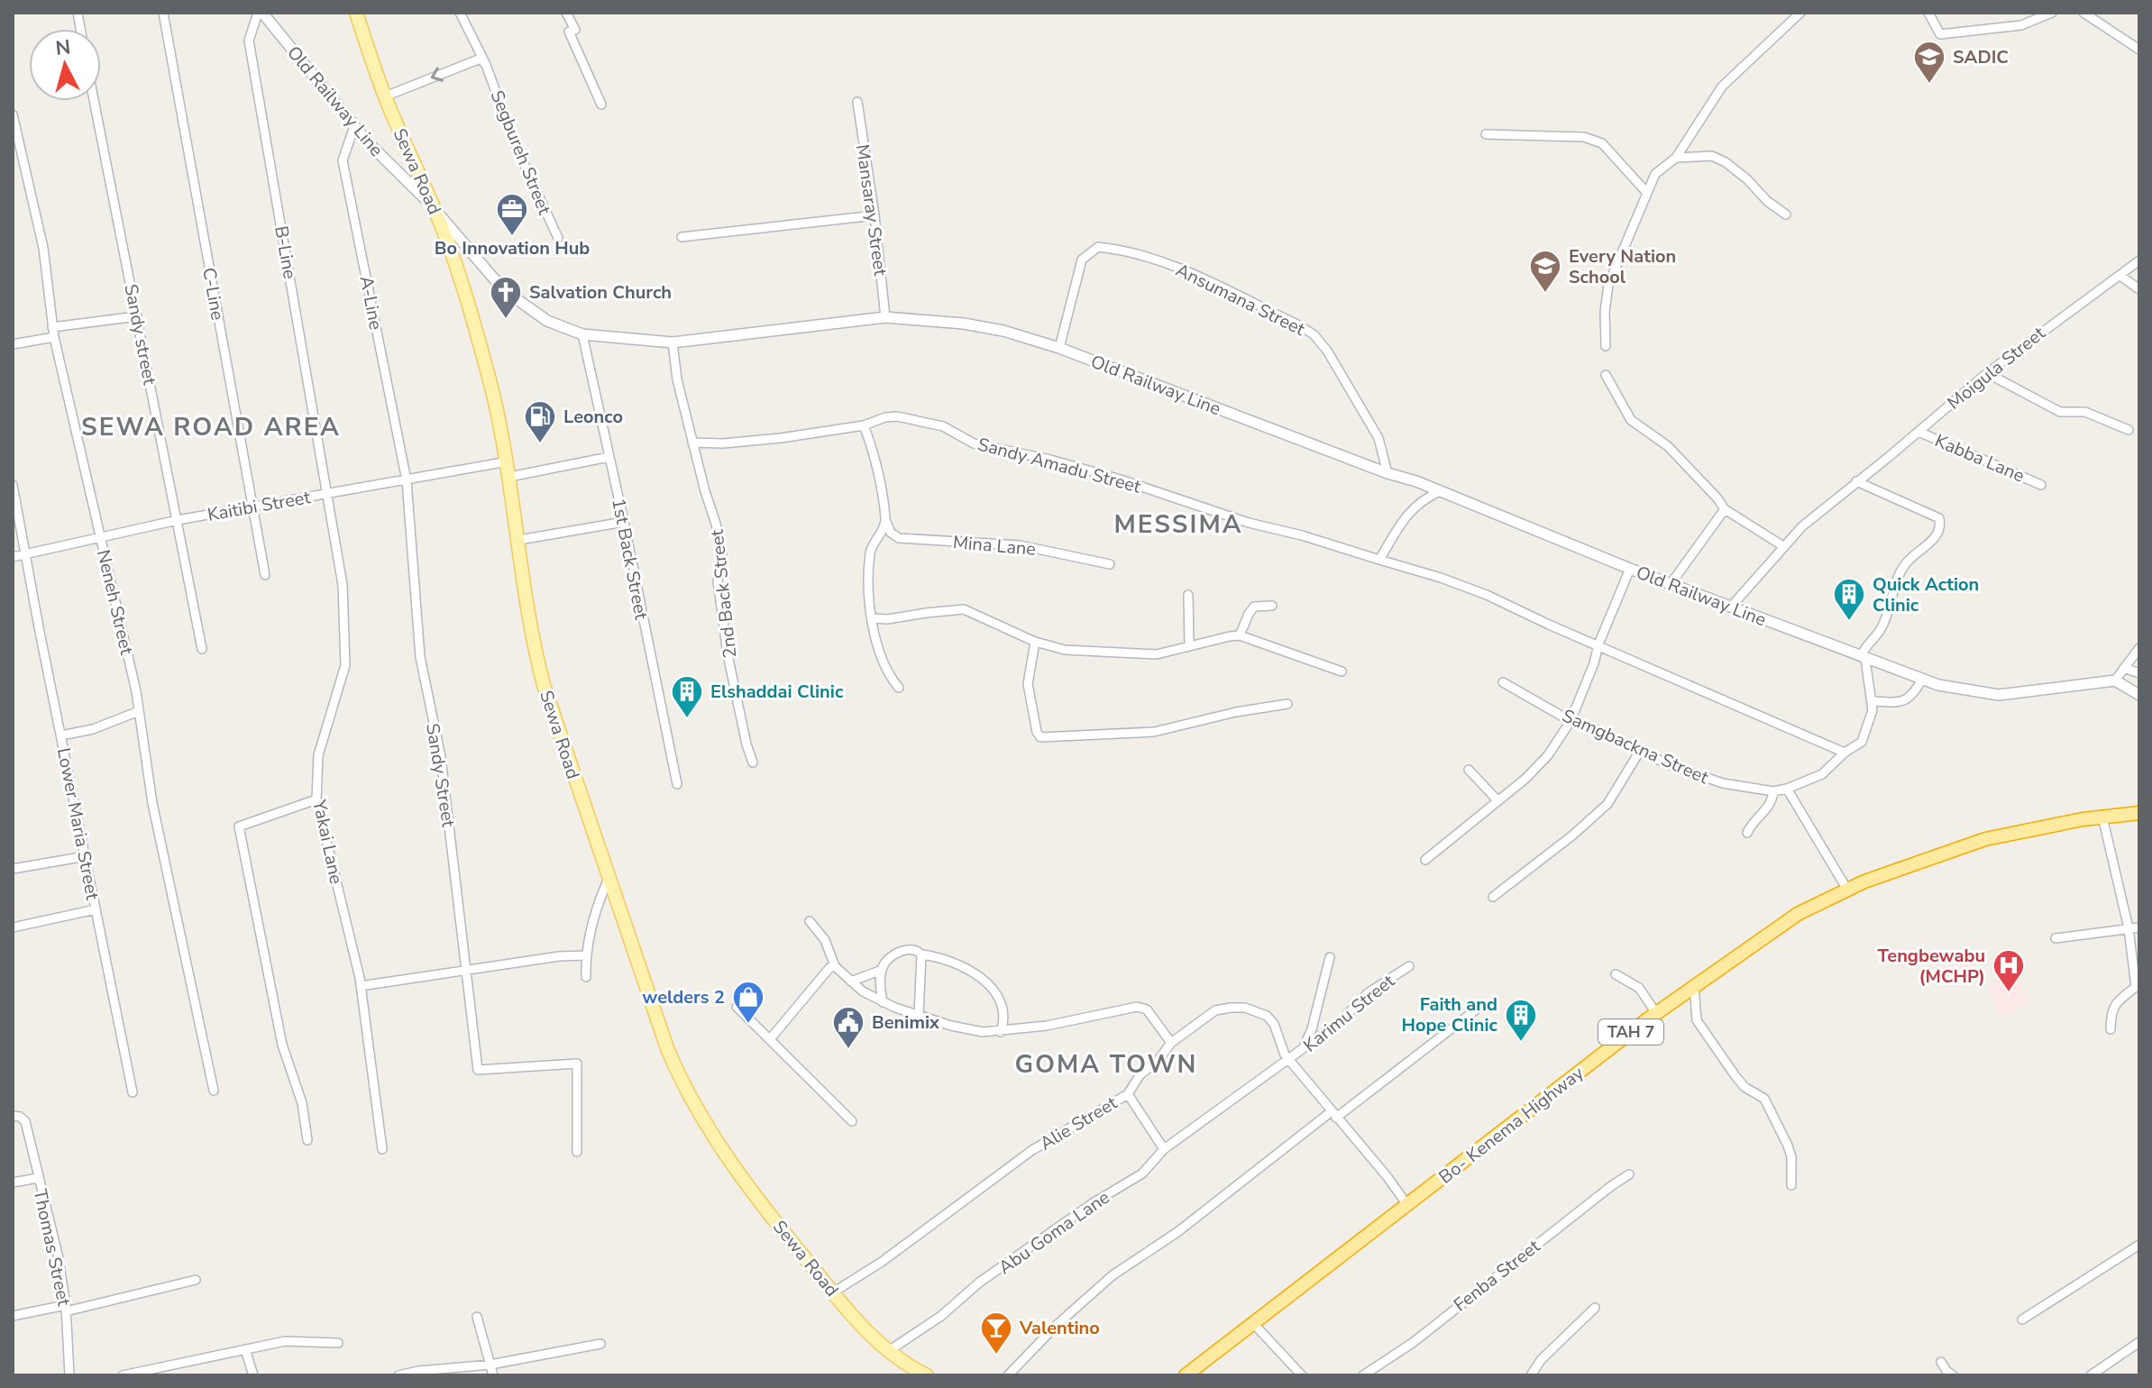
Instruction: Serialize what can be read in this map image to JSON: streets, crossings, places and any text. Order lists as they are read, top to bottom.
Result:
{
  "streets": {
    "highway": ["TAH 7", "Bo- Kenema Highway"],
    "main road": ["Sewa Road"],
    "street": [
      "Old Railway Line",
      "Segbureh Street",
      "Mansaray Street",
      "B-Line",
      "C-Line",
      "Ansumana Street",
      "A-Line",
      "Sandy street",
      "Moigula Street",
      "Kabba Lane",
      "Sandy Amadu Street",
      "Kaitibi Street",
      "Mina Lane",
      "1st Back Street",
      "2nd Back Street",
      "Neneh Street",
      "Samgbackna Street",
      "Sandy Street",
      "Lower Maria Street",
      "Yakai Lane",
      "Karimu Street",
      "Alie Street",
      "Abu Goma Lane",
      "Thomas Street",
      "Fenba Street"
    ]
  },
  "crossings": [
    ["Old Railway Line", "Sewa Road"],
    ["Old Railway Line", "Mansaray Street"],
    ["Old Railway Line", "B-Line"],
    ["Old Railway Line", "Ansumana Street"],
    ["Old Railway Line", "A-Line"],
    ["Old Railway Line", "Moigula Street"],
    ["Old Railway Line", "1st Back Street"],
    ["Old Railway Line", "2nd Back Street"],
    ["Sewa Road", "Kaitibi Street"],
    ["Sewa Road", "Alie Street"],
    ["Sewa Road", "Abu Goma Lane"],
    ["B-Line", "Kaitibi Street"],
    ["B-Line", "Yakai Lane"],
    ["C-Line", "Kaitibi Street"],
    ["A-Line", "Kaitibi Street"],
    ["A-Line", "Sandy Street"],
    ["Sandy street", "Kaitibi Street"],
    ["Moigula Street", "Kabba Lane"],
    ["Sandy Amadu Street", "2nd Back Street"],
    ["Kaitibi Street", "Neneh Street"],
    ["Kaitibi Street", "Sandy Street"],
    ["Kaitibi Street", "Lower Maria Street"],
    ["Kaitibi Street", "Yakai Lane"],
    ["Karimu Street", "Alie Street"],
    ["Karimu Street", "Abu Goma Lane"],
    ["Alie Street", "Bo- Kenema Highway"]
  ],
  "districts": ["SEWA ROAD AREA", "MESSIMA", "GOMA TOWN"],
  "places": {
    "school or university": ["SADIC", "Every Nation School"],
    "office": ["Bo Innovation Hub"],
    "church": ["Salvation Church"],
    "fuel station": ["Leonco"],
    "building": ["Quick Action Clinic", "Elshaddai Clinic", "Faith and Hope Clinic"],
    "hospital": ["Tengbewabu (MCHP)"],
    "shop": ["welders 2"],
    "public building": ["Benimix"],
    "bar": ["Valentino"]
  },
  "north": "top"
}
